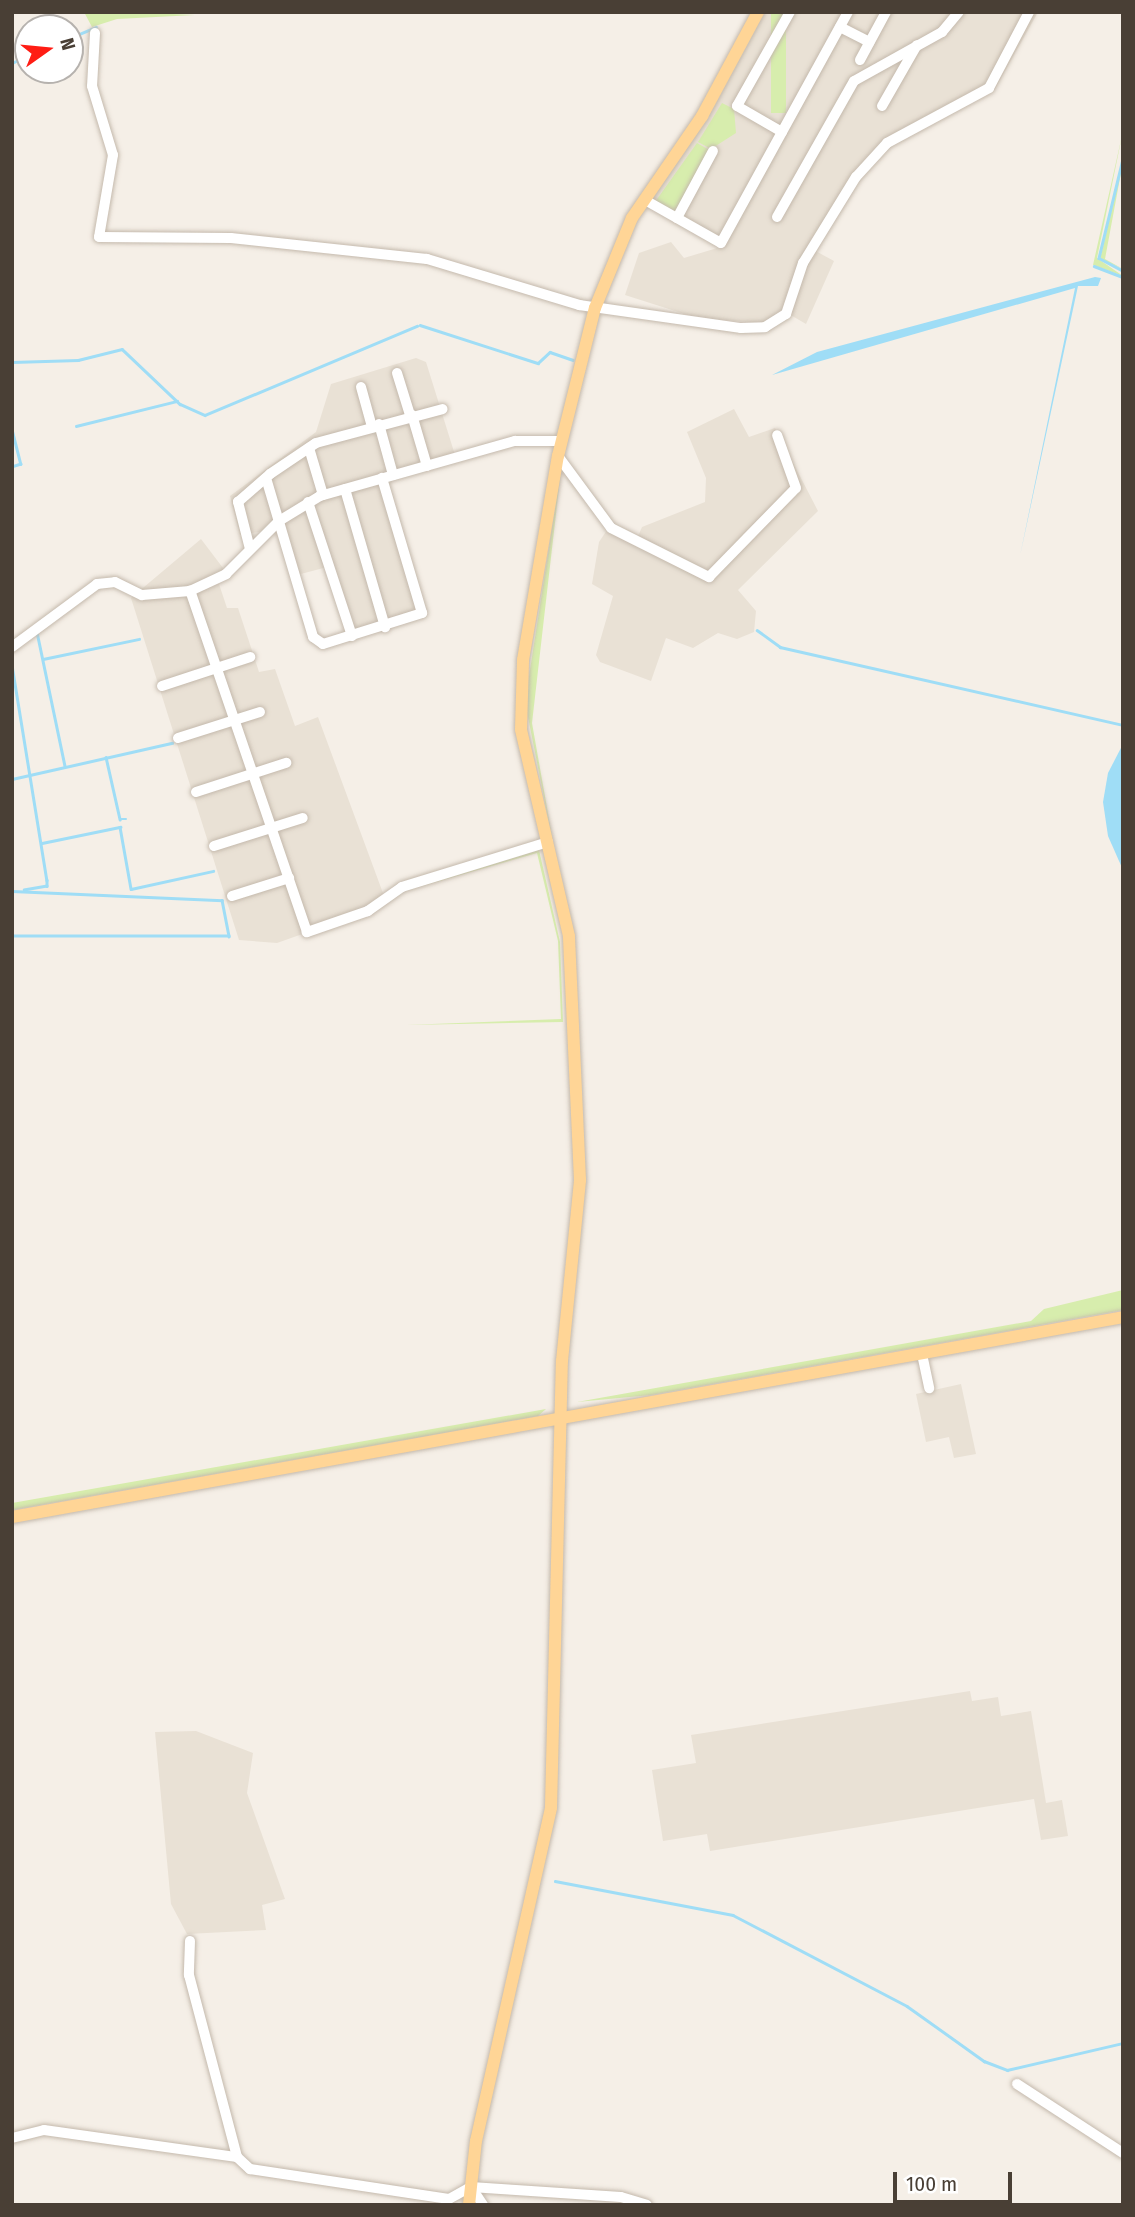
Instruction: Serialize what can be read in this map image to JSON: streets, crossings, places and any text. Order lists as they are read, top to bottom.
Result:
{
  "scale_bar": "100 m",
  "north": "right"
}
